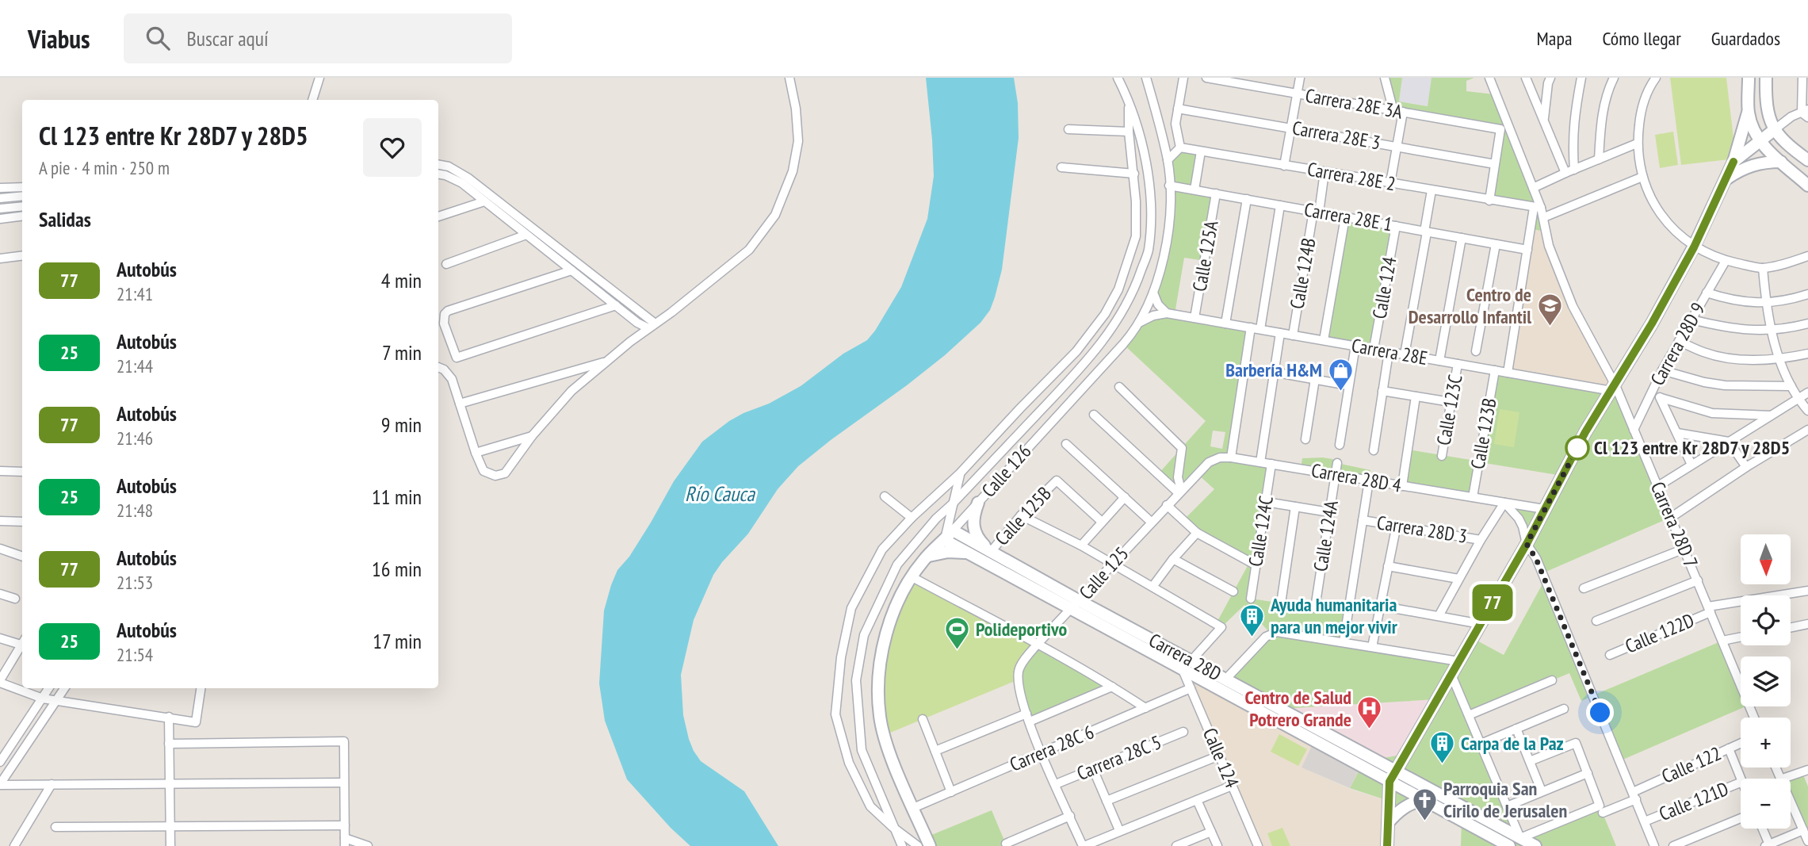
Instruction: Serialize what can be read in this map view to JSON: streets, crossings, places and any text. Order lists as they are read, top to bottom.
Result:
{
  "streets": {
    "street": [
      "Carrera 28E 3A",
      "Carrera 28E 3",
      "Carrera 28E 2",
      "Carrera 28E 1",
      "Calle 125A",
      "Calle 124B",
      "Calle 124",
      "Carrera 28D 9",
      "Carrera 28E",
      "Calle 123C",
      "Calle 123B",
      "Calle 126",
      "Carrera 28D 4",
      "Calle 125B",
      "Carrera 28D 7",
      "Carrera 28D 3",
      "Calle 124C",
      "Calle 124A",
      "Calle 125",
      "Calle 122D",
      "Carrera 28D",
      "Carrera 28C 6",
      "Carrera 28C 5",
      "Calle 122",
      "Calle 121D"
    ]
  },
  "crossings": [
    ["Carrera 28E 3A", "Carrera 28D 7"],
    ["Carrera 28E 2", "Calle 124B"],
    ["Carrera 28E 2", "Carrera 28D 7"],
    ["Carrera 28E 1", "Calle 125A"],
    ["Carrera 28E 1", "Calle 124B"],
    ["Carrera 28E 1", "Calle 124"],
    ["Carrera 28E 1", "Calle 123C"],
    ["Carrera 28E 1", "Calle 126"],
    ["Calle 125A", "Carrera 28E"],
    ["Calle 124B", "Carrera 28E"],
    ["Calle 124", "Carrera 28E"],
    ["Calle 124", "Carrera 28D"],
    ["Calle 124", "Carrera 28C 6"],
    ["Carrera 28D 9", "Carrera 28D 7"],
    ["Carrera 28E", "Calle 123C"],
    ["Carrera 28E", "Calle 123B"],
    ["Carrera 28E", "Calle 126"],
    ["Carrera 28E", "Carrera 28D 7"],
    ["Calle 123B", "Carrera 28D 4"],
    ["Calle 126", "Carrera 28D"],
    ["Calle 126", "Carrera 28C 6"],
    ["Carrera 28D 4", "Calle 124C"],
    ["Carrera 28D 4", "Calle 124A"],
    ["Carrera 28D 4", "Calle 125"],
    ["Calle 125B", "Carrera 28D"],
    ["Carrera 28D 7", "Calle 122D"],
    ["Calle 125", "Carrera 28D"],
    ["Calle 125", "Carrera 28C 6"],
    ["Calle 125", "Carrera 28C 5"],
    ["Carrera 28D", "Calle 122"]
  ],
  "water": ["Río Cauca"],
  "places": {
    "school or university": ["Centro de Desarrollo Infantil"],
    "shop": ["Barbería H&M"],
    "other": ["Cl 123 entre Kr 28D7 y 28D5"],
    "building": ["Ayuda humanitaria para un mejor vivir", "Carpa de la Paz"],
    "sports": ["Polideportivo"],
    "hospital": ["Centro de Salud Potrero Grande"],
    "church": ["Parroquia San Cirilo de Jerusalen"]
  },
  "lines": ["bus line 77"],
  "north": "bottom",
  "page": {
    "header": "Viabus",
    "search": "Buscar aquí",
    "nav": ["Mapa", "Cómo llegar", "Guardados"],
    "on_map": "77",
    "heading": [
      ["Cl 123 entre Kr 28D7 y 28D5", "A pie · 4 min · 250 m"],
      "Salidas"
    ],
    "list": [
      {
        "mark": "77",
        "name": "Autobús",
        "note": "21:41",
        "value": "4 min"
      },
      {
        "mark": "25",
        "name": "Autobús",
        "note": "21:44",
        "value": "7 min"
      },
      {
        "mark": "77",
        "name": "Autobús",
        "note": "21:46",
        "value": "9 min"
      },
      {
        "mark": "25",
        "name": "Autobús",
        "note": "21:48",
        "value": "11 min"
      },
      {
        "mark": "77",
        "name": "Autobús",
        "note": "21:53",
        "value": "16 min"
      },
      {
        "mark": "25",
        "name": "Autobús",
        "note": "21:54",
        "value": "17 min"
      }
    ],
    "map_buttons": ["+", "−"]
  }
}
